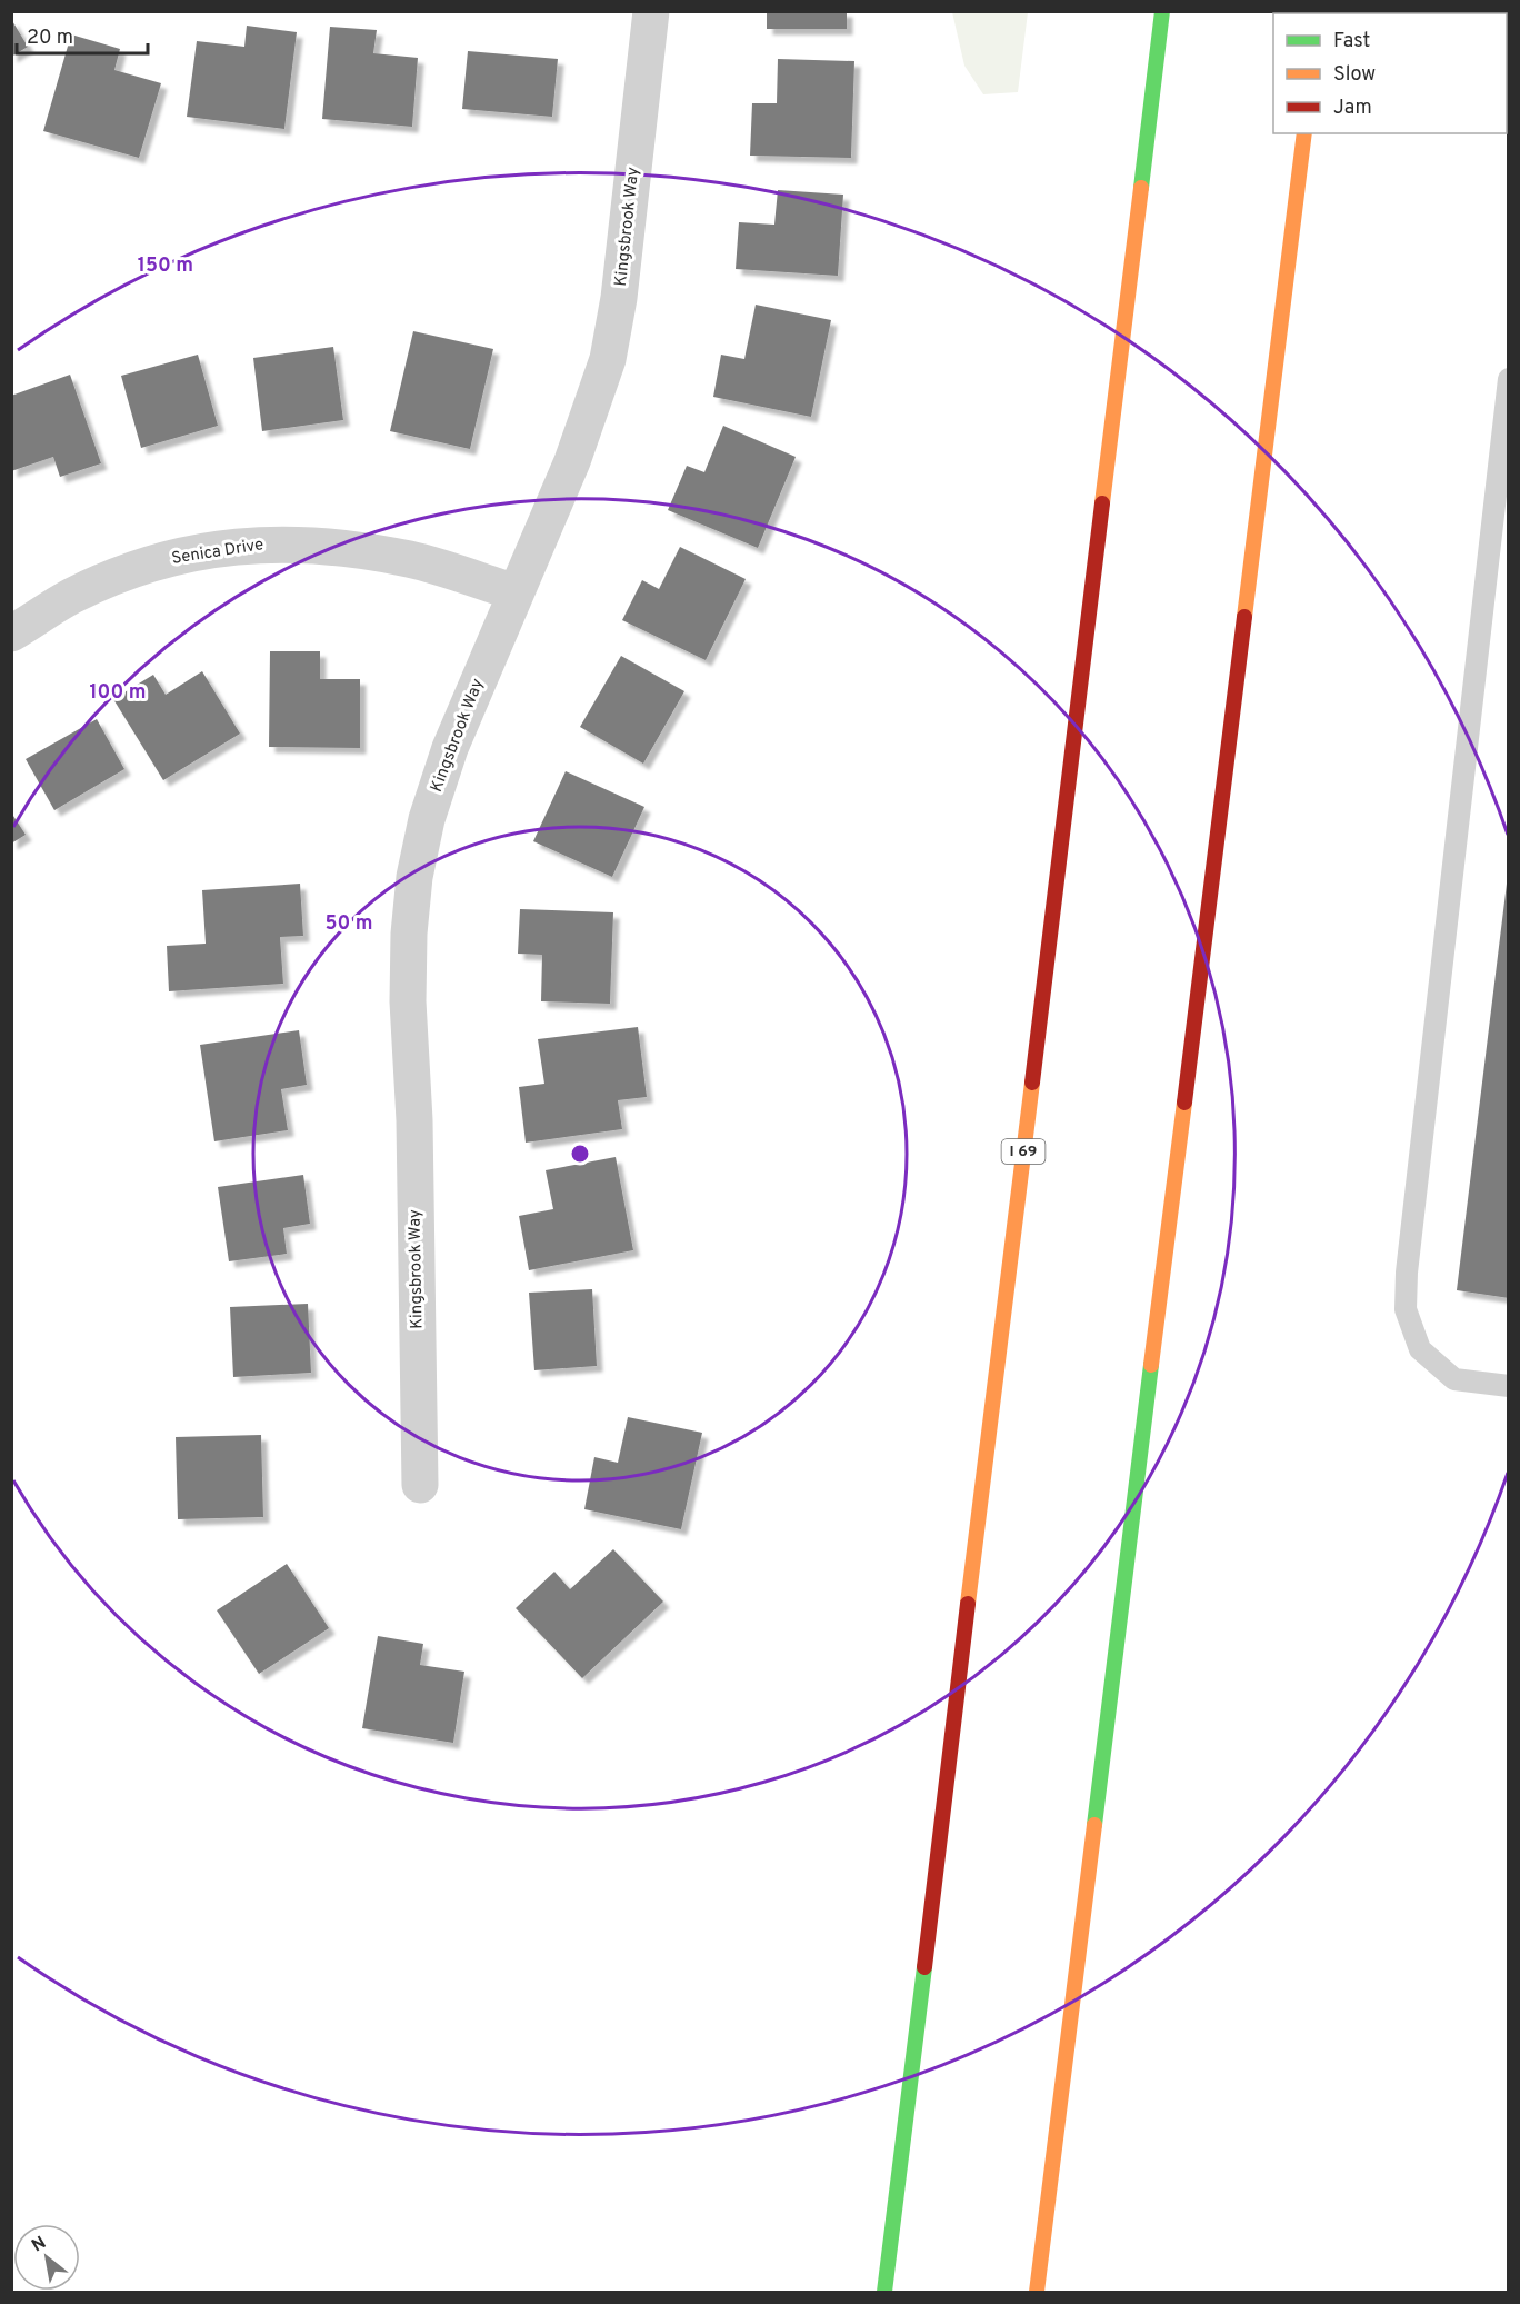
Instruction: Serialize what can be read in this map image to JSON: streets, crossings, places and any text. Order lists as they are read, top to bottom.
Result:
{
  "streets": {
    "highway": ["I 69"],
    "street": ["Kingsbrook Way", "Senica Drive"]
  },
  "crossings": [
    ["Kingsbrook Way", "Senica Drive"]
  ],
  "legend": ["Fast", "Slow", "Jam"],
  "scale_bar": "20 m",
  "north": "top left",
  "rings": ["150 m", "100 m", "50 m"]
}
